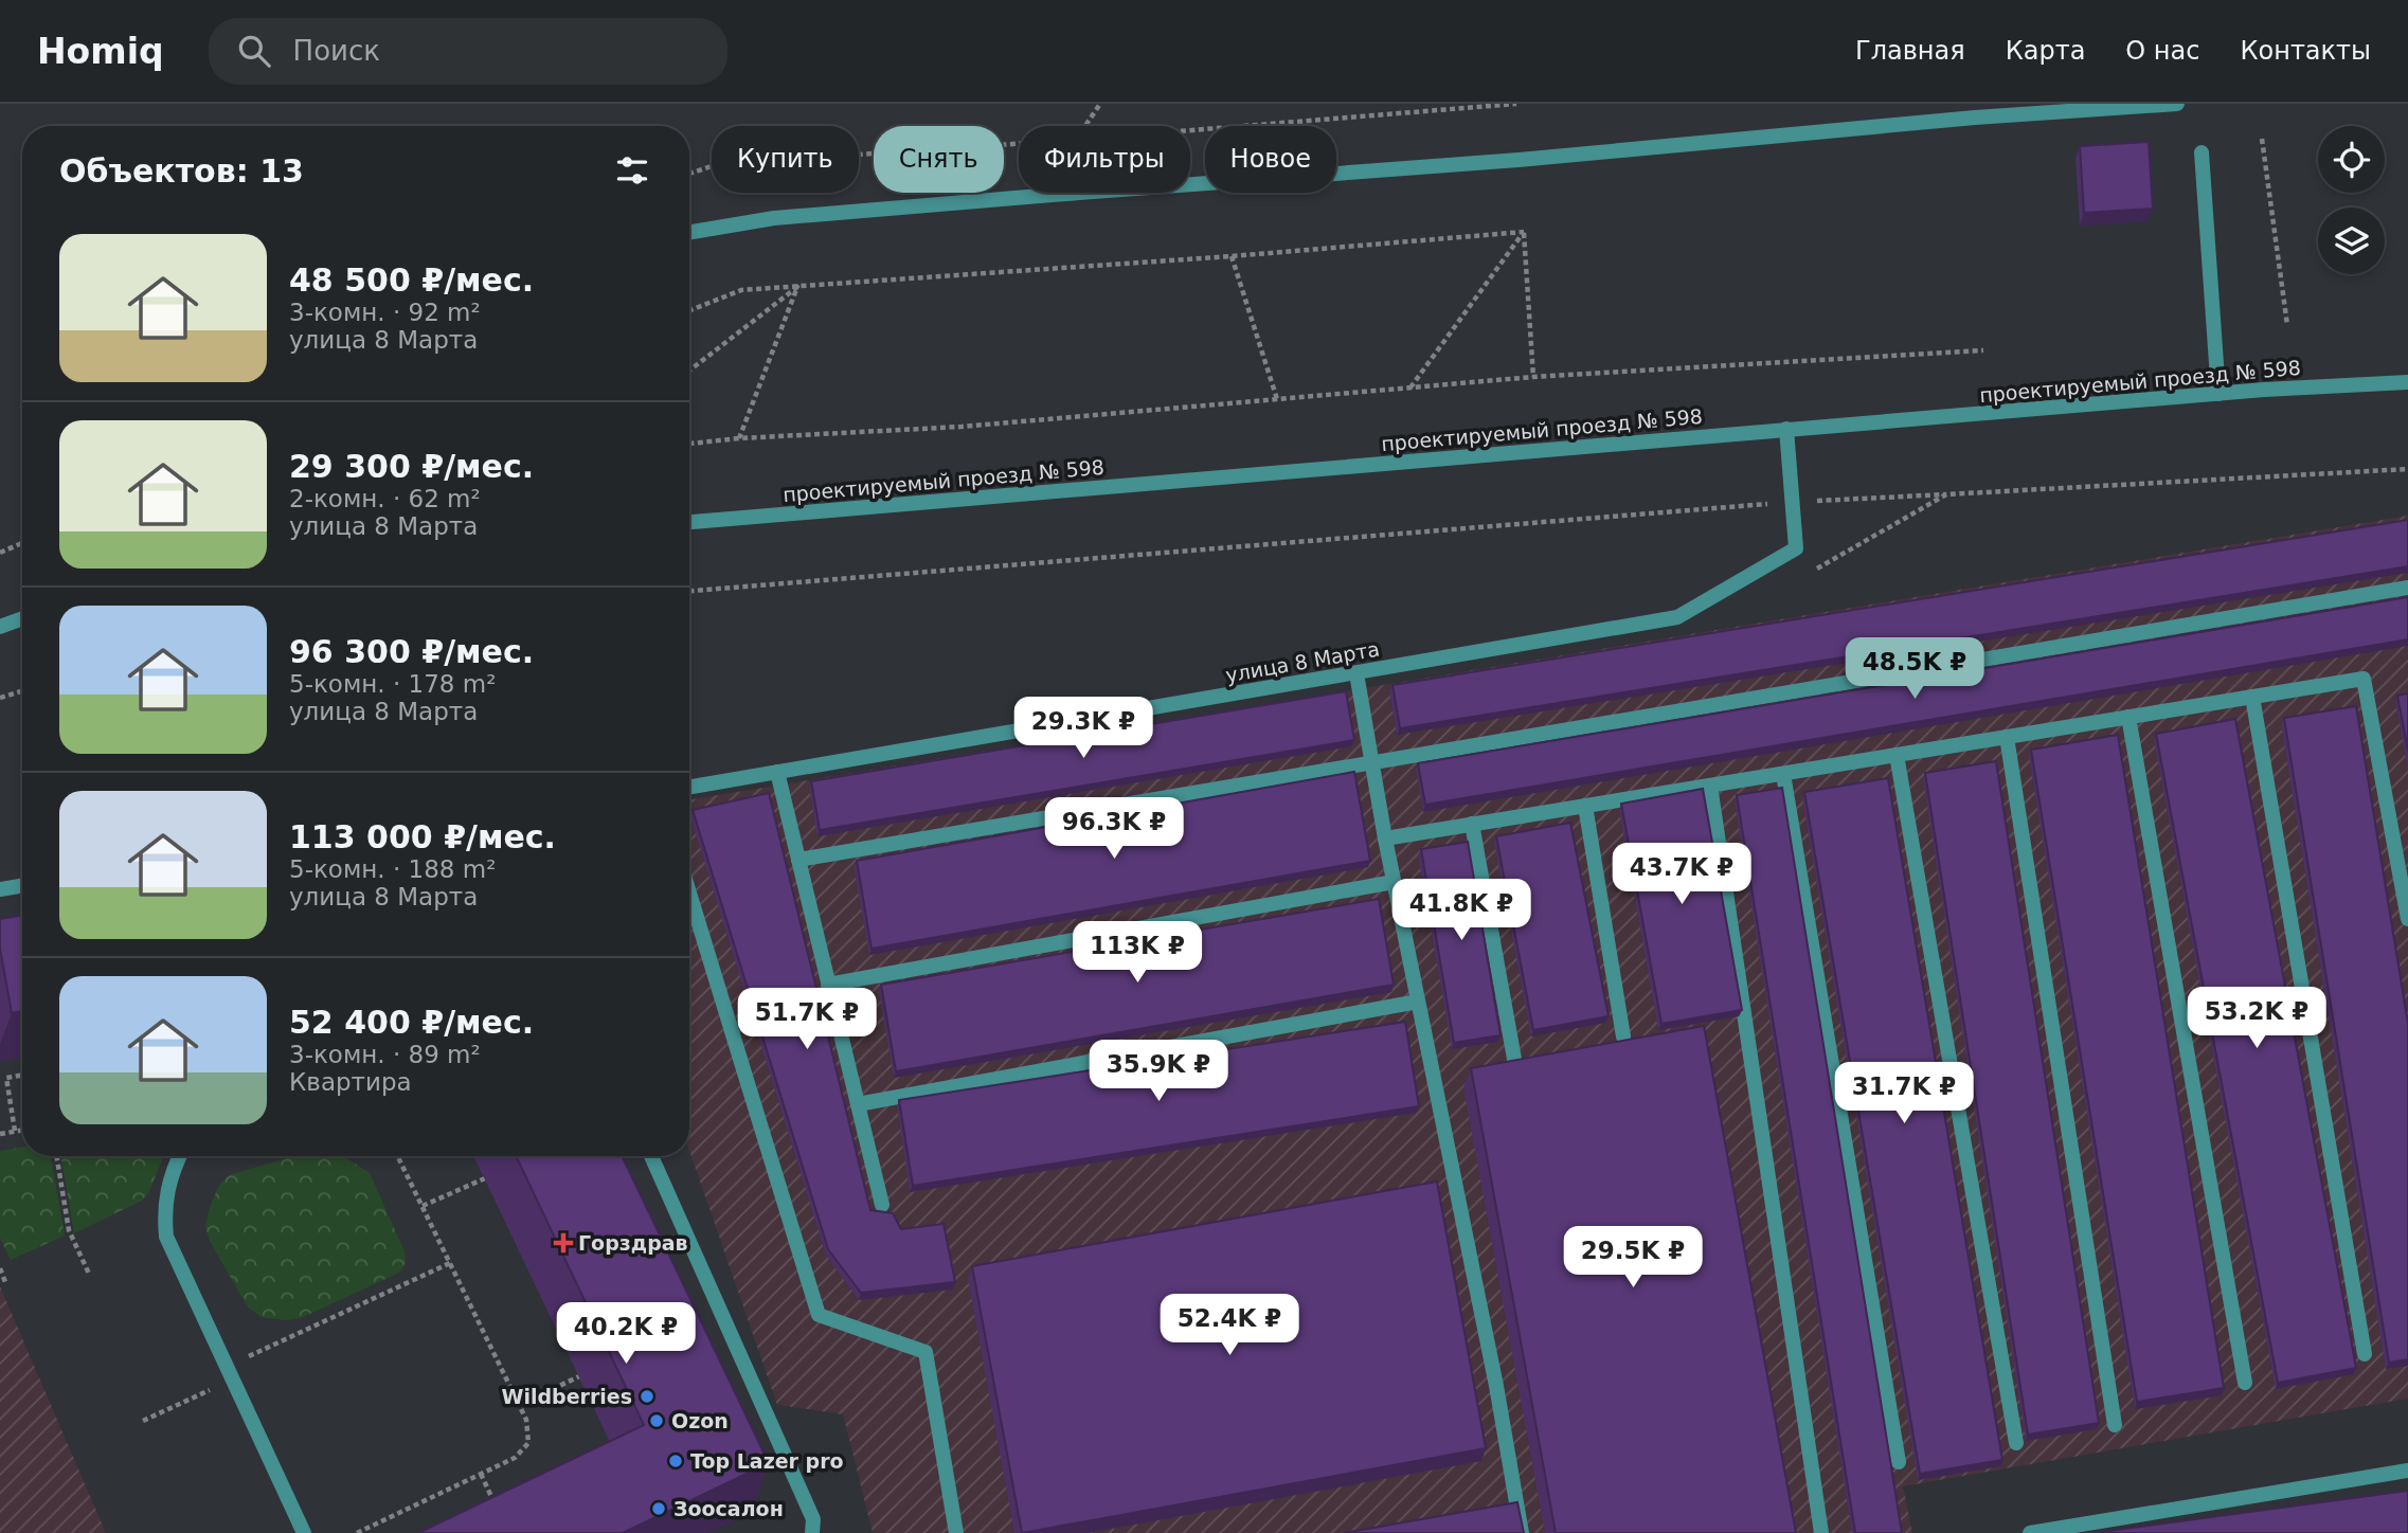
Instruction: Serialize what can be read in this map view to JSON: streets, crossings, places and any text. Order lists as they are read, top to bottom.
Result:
{
  "streets": {
    "street": ["проектируемый проезд № 598", "улица 8 Марта"]
  },
  "crossings": [
    ["проектируемый проезд № 598", "улица 8 Марта"]
  ],
  "places": {
    "health": ["Горздрав"],
    "other": [
      "Wildberries",
      "Ozon",
      "Top Lazer pro",
      "Зоосалон"
    ]
  },
  "page": {
    "header": "Homiq",
    "search": "Поиск",
    "nav": [
      "Главная",
      "Карта",
      "О нас",
      "Контакты"
    ],
    "chip": [
      "Купить",
      "Снять",
      "Фильтры",
      "Новое"
    ],
    "heading": "Объектов: 13",
    "list": [
      {
        "name": "48 500 ₽/мес.",
        "note": "3-комн. · 92 m² · улица 8 Марта"
      },
      {
        "name": "29 300 ₽/мес.",
        "note": "2-комн. · 62 m² · улица 8 Марта"
      },
      {
        "name": "96 300 ₽/мес.",
        "note": "5-комн. · 178 m² · улица 8 Марта"
      },
      {
        "name": "113 000 ₽/мес.",
        "note": "5-комн. · 188 m² · улица 8 Марта"
      },
      {
        "name": "52 400 ₽/мес.",
        "note": "3-комн. · 89 m² · Квартира"
      }
    ],
    "price": [
      "48.5K ₽",
      "29.3K ₽",
      "96.3K ₽",
      "43.7K ₽",
      "41.8K ₽",
      "113K ₽",
      "53.2K ₽",
      "51.7K ₽",
      "35.9K ₽",
      "31.7K ₽",
      "29.5K ₽",
      "52.4K ₽",
      "40.2K ₽"
    ]
  }
}
